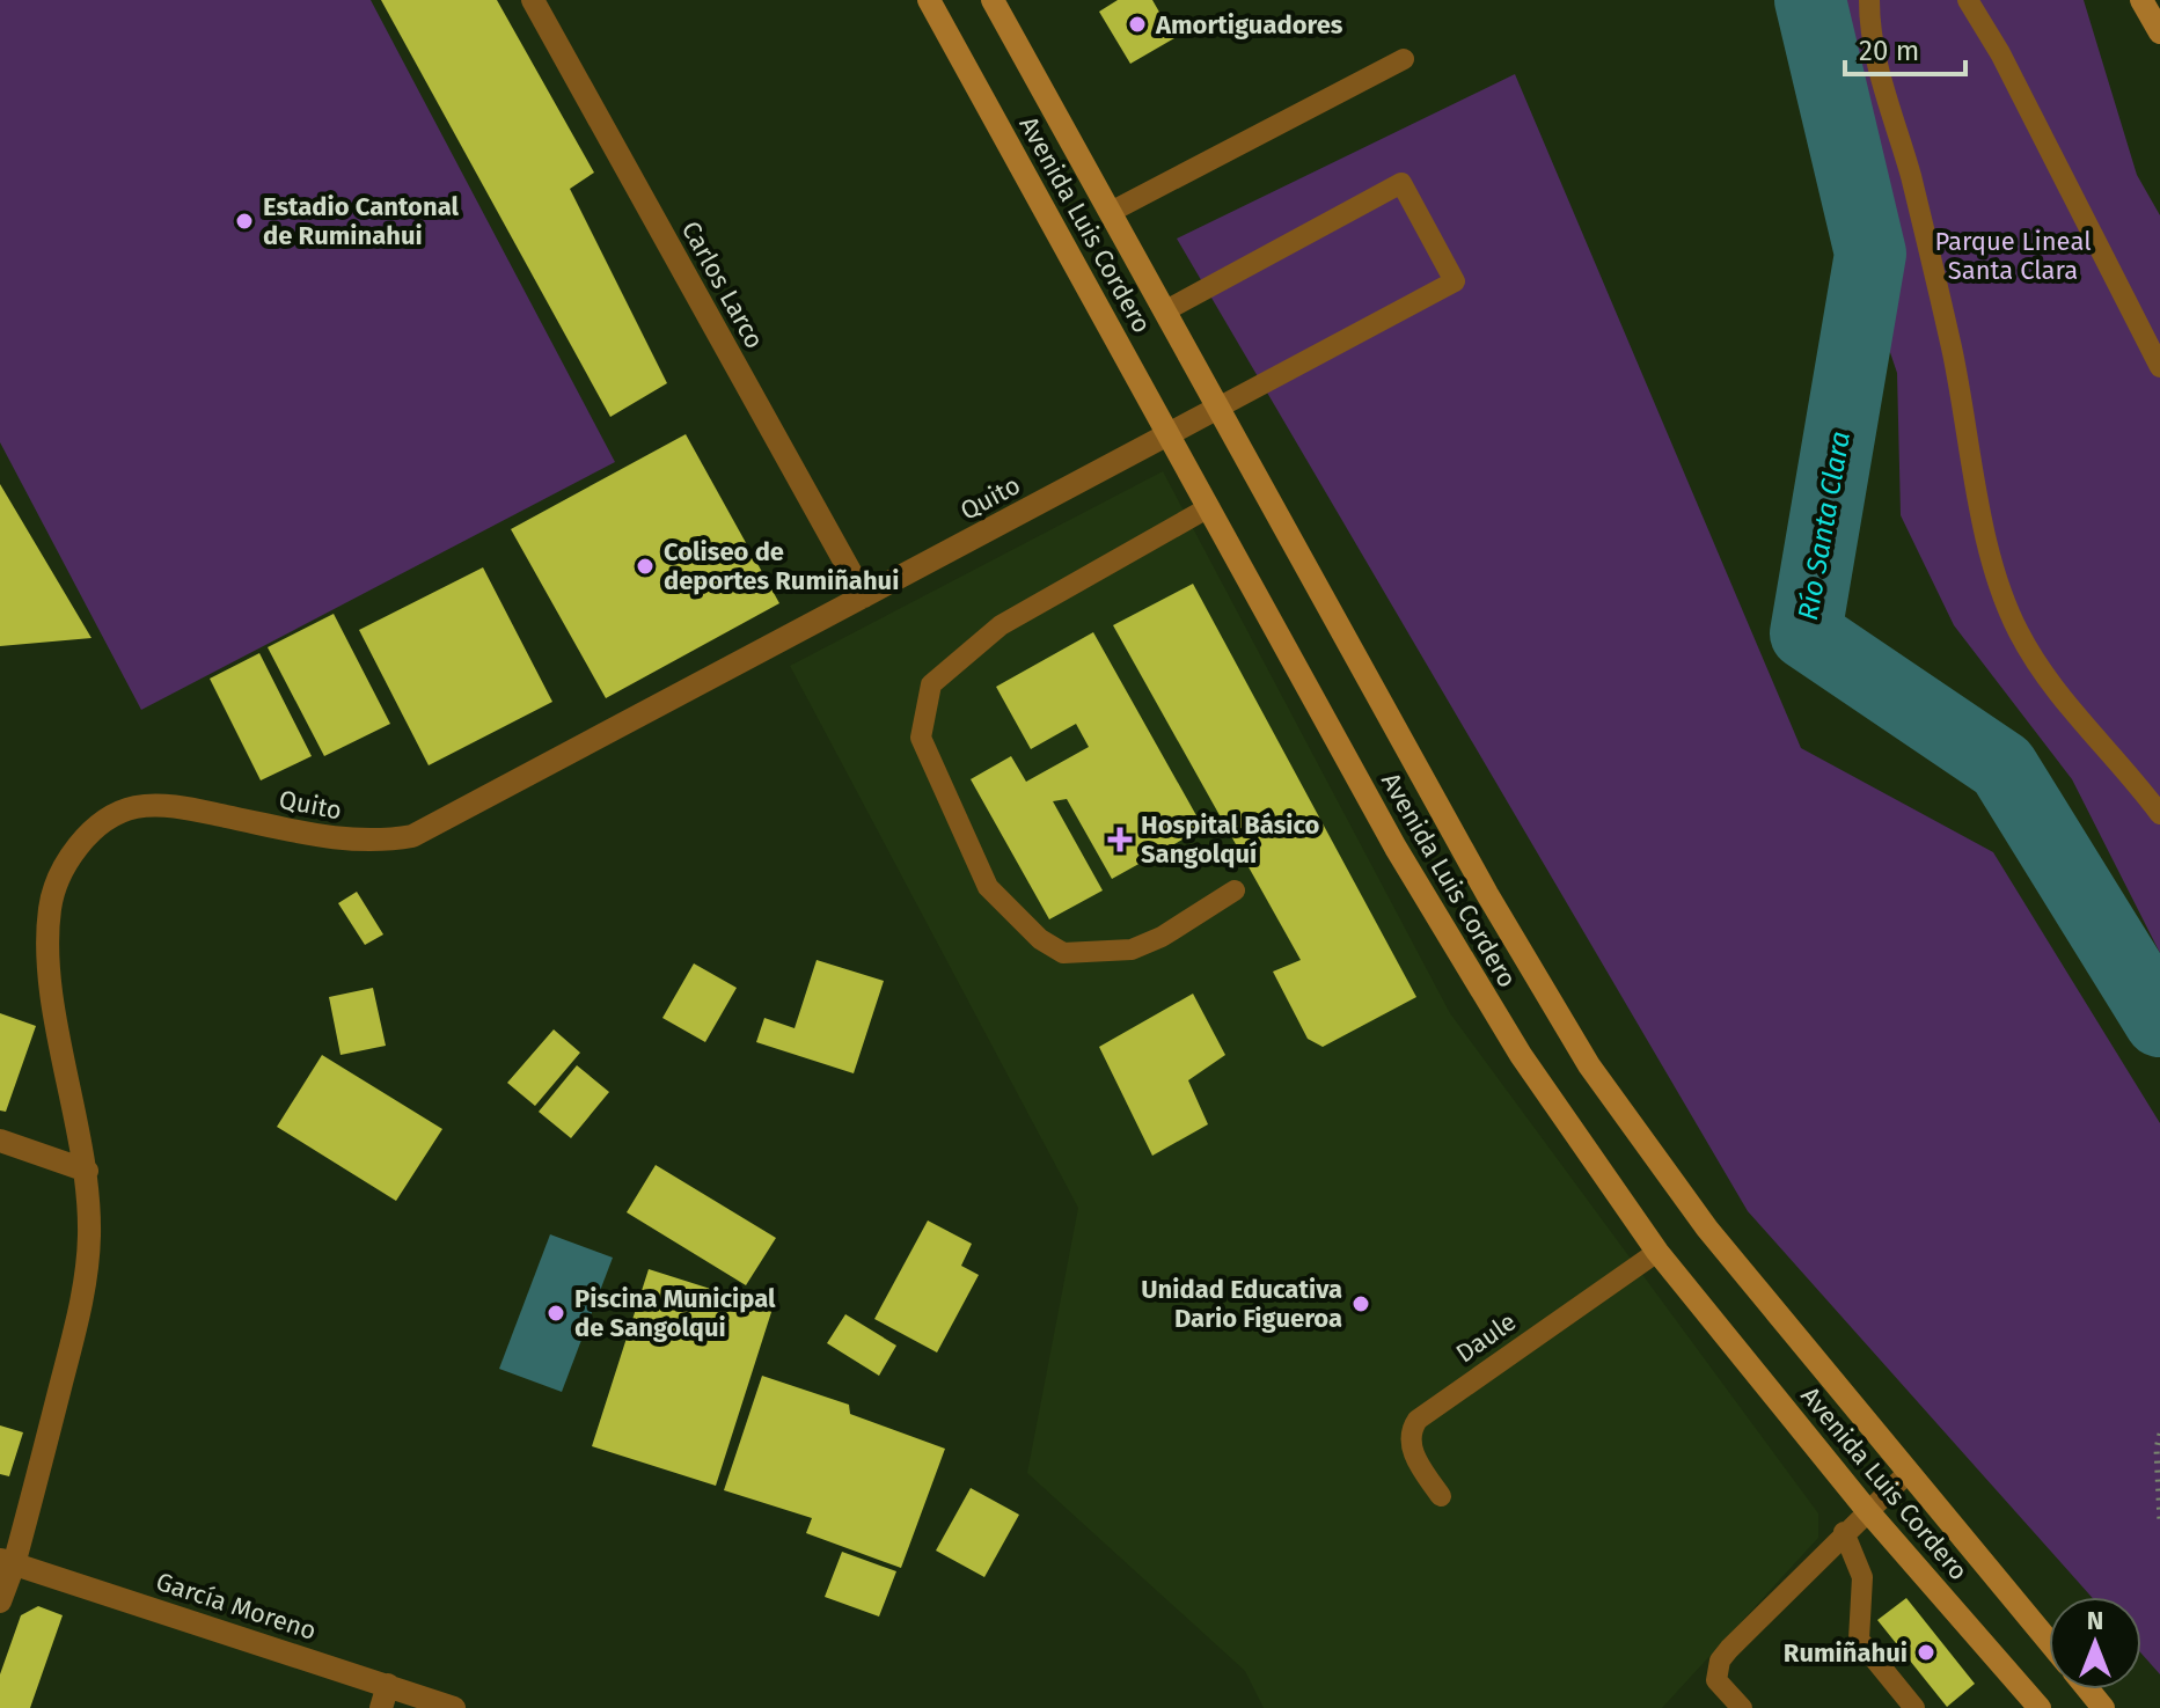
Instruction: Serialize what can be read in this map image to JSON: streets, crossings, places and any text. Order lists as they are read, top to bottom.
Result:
{
  "streets": {
    "main road": ["Avenida Luis Cordero"],
    "street": ["Carlos Larco", "Quito", "García Moreno"],
    "lane": ["Daule"]
  },
  "crossings": [
    ["Avenida Luis Cordero", "Quito"],
    ["Avenida Luis Cordero", "Daule"],
    ["Carlos Larco", "Quito"],
    ["Quito", "García Moreno"]
  ],
  "water": ["Río Santa Clara"],
  "parks": ["Parque Lineal Santa Clara"],
  "places": {
    "other": [
      "Amortiguadores",
      "Estadio Cantonal de Ruminahui",
      "Coliseo de deportes Rumiñahui",
      "Unidad Educativa Dario Figueroa",
      "Piscina Municipal de Sangolqui",
      "Rumiñahui"
    ],
    "health": ["Hospital Básico Sangolquí"]
  },
  "scale_bar": "20 m",
  "north": "top"
}
